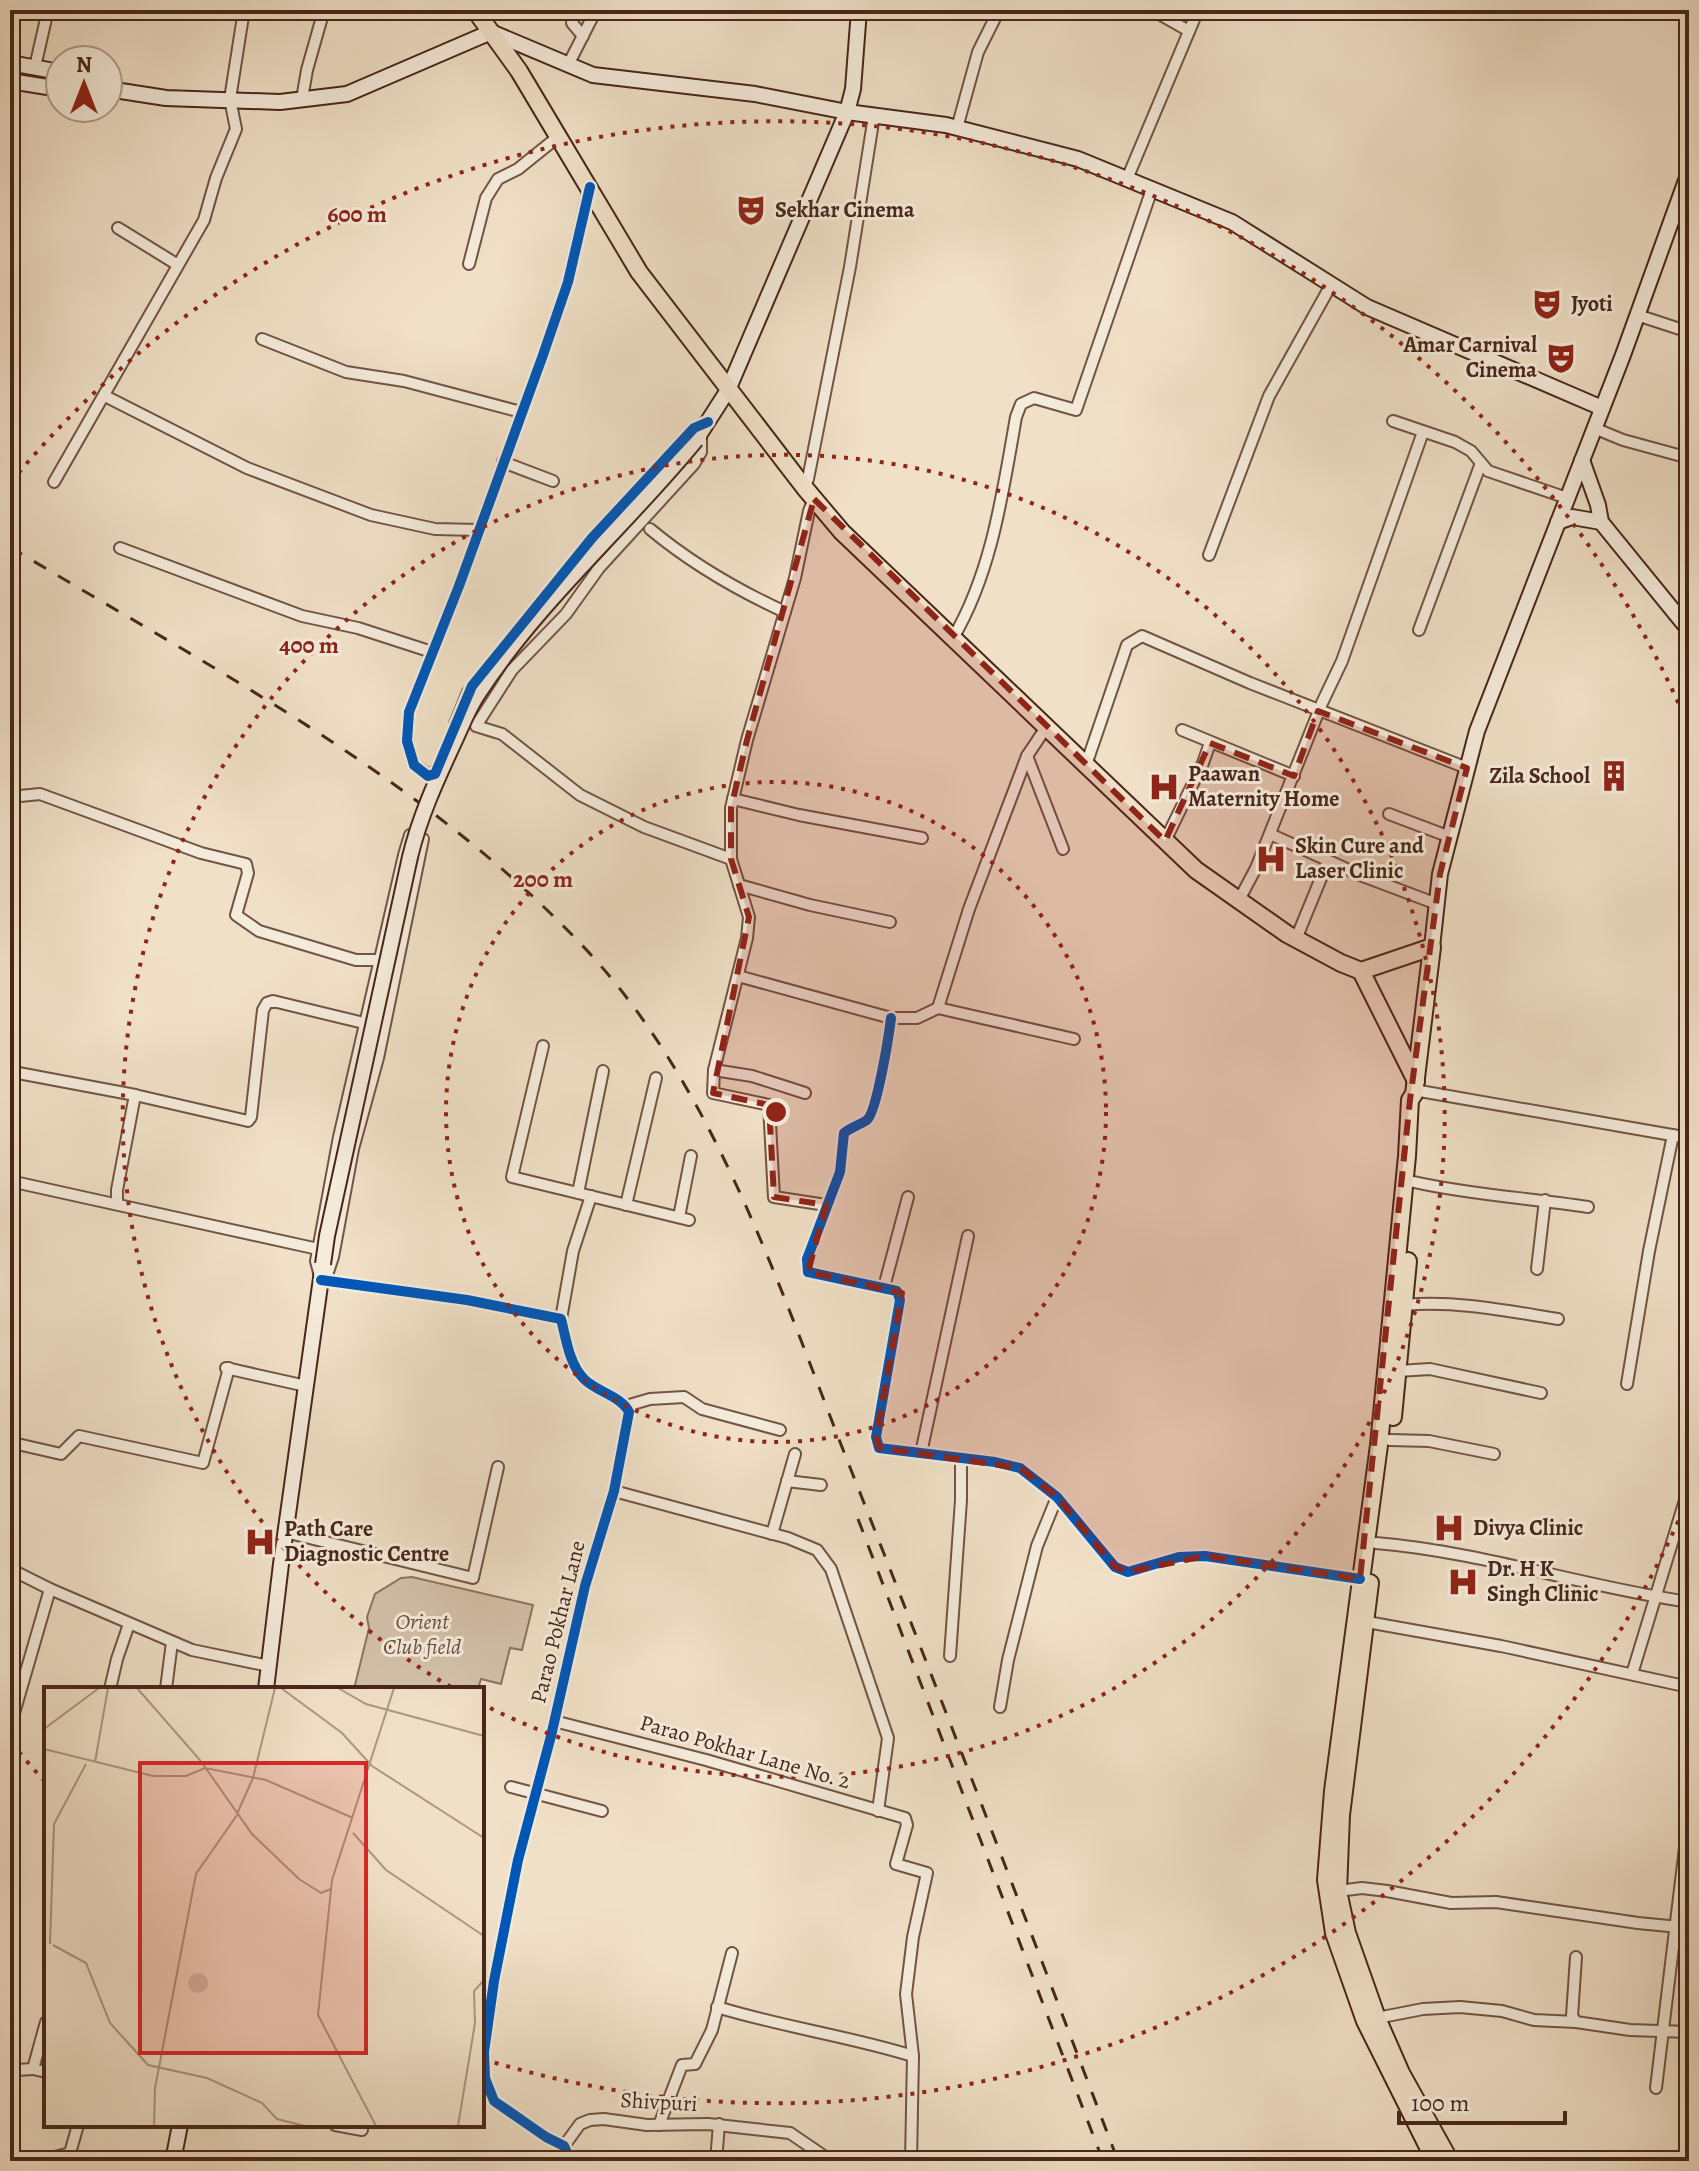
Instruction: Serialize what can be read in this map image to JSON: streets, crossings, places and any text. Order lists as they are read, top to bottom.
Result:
{
  "streets": {
    "street": ["Parao Pokhar Lane", "Parao Pokhar Lane No. 2", "Shivpuri"]
  },
  "crossings": [
    ["Parao Pokhar Lane", "Parao Pokhar Lane No. 2"],
    ["Parao Pokhar Lane", "Shivpuri"]
  ],
  "parks": ["Orient Club field"],
  "places": {
    "theatre": ["Sekhar Cinema", "Jyoti", "Amar Carnival Cinema"],
    "building": ["Zila School"],
    "hospital": [
      "Paawan Maternity Home",
      "Skin Cure and Laser Clinic",
      "Divya Clinic",
      "Path Care Diagnostic Centre",
      "Dr. H K Singh Clinic"
    ]
  },
  "scale_bar": "100 m",
  "north": "top",
  "rings": ["600 m", "400 m", "200 m"]
}
